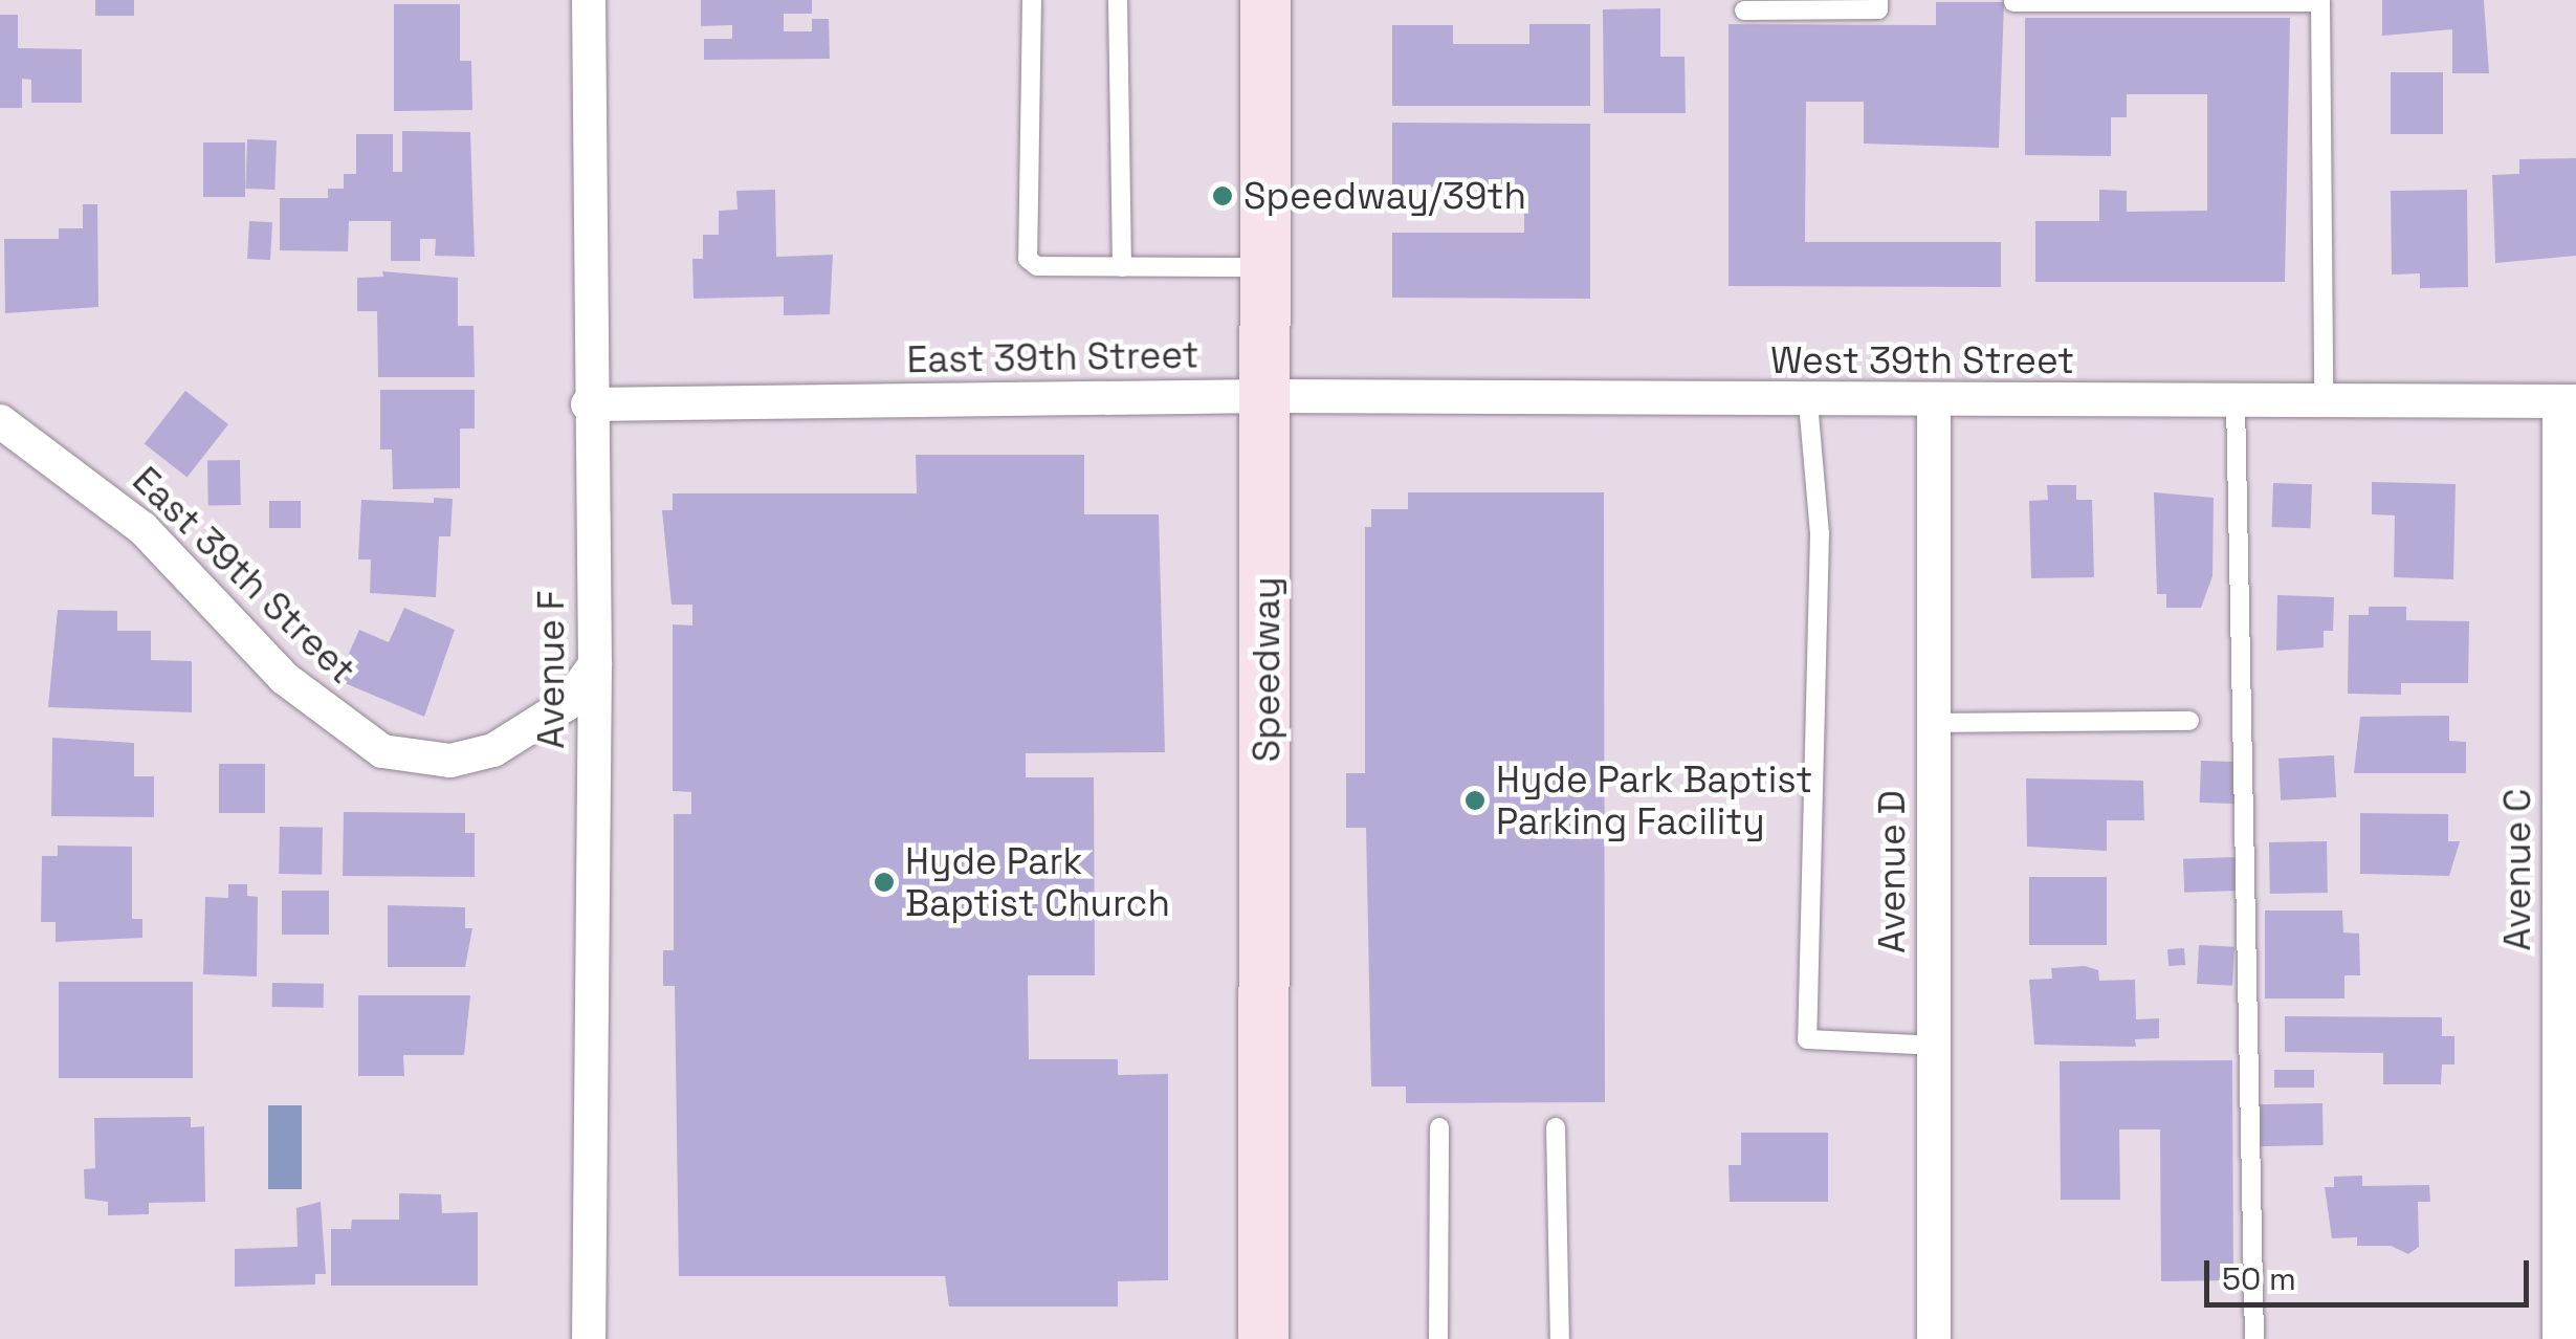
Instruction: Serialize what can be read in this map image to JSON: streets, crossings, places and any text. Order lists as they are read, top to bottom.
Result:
{
  "streets": {
    "street": [
      "East 39th Street",
      "West 39th Street",
      "Avenue F",
      "Speedway",
      "Avenue C",
      "Avenue D"
    ]
  },
  "crossings": [
    ["East 39th Street", "West 39th Street"],
    ["East 39th Street", "Avenue F"],
    ["East 39th Street", "Speedway"],
    ["West 39th Street", "Speedway"],
    ["West 39th Street", "Avenue C"],
    ["West 39th Street", "Avenue D"]
  ],
  "places": ["Speedway/39th", "Hyde Park Baptist Parking Facility", "Hyde Park Baptist Church"],
  "scale_bar": "50 m"
}
